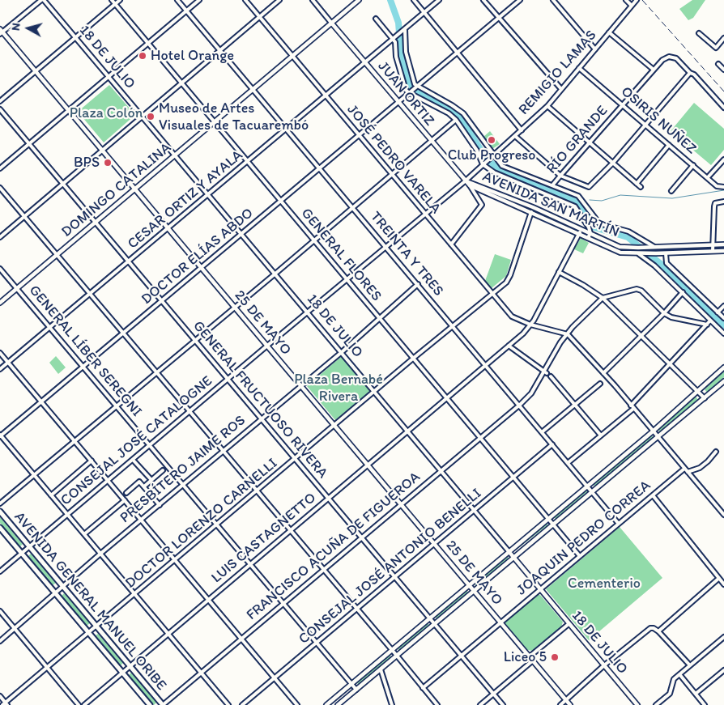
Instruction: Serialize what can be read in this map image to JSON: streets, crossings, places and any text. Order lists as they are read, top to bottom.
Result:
{
  "streets": {
    "main road": ["AVENIDA GENERAL MANUEL ORIBE"],
    "street": [
      "18 DE JULIO",
      "REMIGIO LAMAS",
      "JUAN ORTIZ",
      "OSIRIS NUÑEZ",
      "RÍO GRANDE",
      "JOSÉ PEDRO VARELA",
      "DOMINGO CATALINA",
      "CESAR ORTIZ Y AYALA",
      "AVENIDA SAN MARTÍN",
      "TREINTA Y TRES",
      "GENERAL FLORES",
      "DOCTOR ELÍAS ABDO",
      "25 DE MAYO",
      "GENERAL LÍBER SEREGNI",
      "GENERAL FRUCTUOSO RIVERA",
      "CONSEJAL JOSÉ CATALOGNE",
      "PRESBÍTERO JAIME ROS",
      "DOCTOR LORENZO CARNELLI",
      "LUIS CASTAGNETTO",
      "JOAQUIN PEDRO CORREA",
      "FRANCISCO ACUÑA DE FIGUEROA",
      "CONSEJAL JOSÉ ANTONIO BENELLI"
    ]
  },
  "crossings": [
    ["18 DE JULIO", "DOMINGO CATALINA"],
    ["18 DE JULIO", "CESAR ORTIZ Y AYALA"],
    ["18 DE JULIO", "DOCTOR ELÍAS ABDO"],
    ["18 DE JULIO", "CONSEJAL JOSÉ CATALOGNE"],
    ["18 DE JULIO", "PRESBÍTERO JAIME ROS"],
    ["18 DE JULIO", "DOCTOR LORENZO CARNELLI"],
    ["18 DE JULIO", "LUIS CASTAGNETTO"],
    ["18 DE JULIO", "JOAQUIN PEDRO CORREA"],
    ["18 DE JULIO", "FRANCISCO ACUÑA DE FIGUEROA"],
    ["18 DE JULIO", "CONSEJAL JOSÉ ANTONIO BENELLI"],
    ["REMIGIO LAMAS", "OSIRIS NUÑEZ"],
    ["REMIGIO LAMAS", "CONSEJAL JOSÉ CATALOGNE"],
    ["JUAN ORTIZ", "JOSÉ PEDRO VARELA"],
    ["JUAN ORTIZ", "DOMINGO CATALINA"],
    ["JUAN ORTIZ", "CESAR ORTIZ Y AYALA"],
    ["JUAN ORTIZ", "AVENIDA SAN MARTÍN"],
    ["JUAN ORTIZ", "DOCTOR ELÍAS ABDO"],
    ["JUAN ORTIZ", "CONSEJAL JOSÉ CATALOGNE"],
    ["OSIRIS NUÑEZ", "RÍO GRANDE"],
    ["JOSÉ PEDRO VARELA", "DOMINGO CATALINA"],
    ["JOSÉ PEDRO VARELA", "CESAR ORTIZ Y AYALA"],
    ["JOSÉ PEDRO VARELA", "DOCTOR ELÍAS ABDO"],
    ["JOSÉ PEDRO VARELA", "CONSEJAL JOSÉ CATALOGNE"],
    ["JOSÉ PEDRO VARELA", "DOCTOR LORENZO CARNELLI"],
    ["JOSÉ PEDRO VARELA", "LUIS CASTAGNETTO"],
    ["JOSÉ PEDRO VARELA", "FRANCISCO ACUÑA DE FIGUEROA"],
    ["DOMINGO CATALINA", "TREINTA Y TRES"],
    ["DOMINGO CATALINA", "GENERAL FLORES"],
    ["DOMINGO CATALINA", "25 DE MAYO"],
    ["DOMINGO CATALINA", "GENERAL LÍBER SEREGNI"],
    ["DOMINGO CATALINA", "GENERAL FRUCTUOSO RIVERA"],
    ["CESAR ORTIZ Y AYALA", "TREINTA Y TRES"],
    ["CESAR ORTIZ Y AYALA", "GENERAL FLORES"],
    ["CESAR ORTIZ Y AYALA", "25 DE MAYO"],
    ["CESAR ORTIZ Y AYALA", "GENERAL LÍBER SEREGNI"],
    ["CESAR ORTIZ Y AYALA", "GENERAL FRUCTUOSO RIVERA"],
    ["AVENIDA SAN MARTÍN", "CONSEJAL JOSÉ CATALOGNE"],
    ["AVENIDA SAN MARTÍN", "DOCTOR LORENZO CARNELLI"],
    ["AVENIDA SAN MARTÍN", "LUIS CASTAGNETTO"],
    ["TREINTA Y TRES", "DOCTOR ELÍAS ABDO"],
    ["TREINTA Y TRES", "CONSEJAL JOSÉ CATALOGNE"],
    ["TREINTA Y TRES", "PRESBÍTERO JAIME ROS"],
    ["TREINTA Y TRES", "DOCTOR LORENZO CARNELLI"],
    ["TREINTA Y TRES", "LUIS CASTAGNETTO"],
    ["TREINTA Y TRES", "JOAQUIN PEDRO CORREA"],
    ["TREINTA Y TRES", "FRANCISCO ACUÑA DE FIGUEROA"],
    ["TREINTA Y TRES", "CONSEJAL JOSÉ ANTONIO BENELLI"],
    ["GENERAL FLORES", "DOCTOR ELÍAS ABDO"],
    ["GENERAL FLORES", "CONSEJAL JOSÉ CATALOGNE"],
    ["GENERAL FLORES", "PRESBÍTERO JAIME ROS"],
    ["GENERAL FLORES", "DOCTOR LORENZO CARNELLI"],
    ["GENERAL FLORES", "LUIS CASTAGNETTO"],
    ["GENERAL FLORES", "JOAQUIN PEDRO CORREA"],
    ["GENERAL FLORES", "FRANCISCO ACUÑA DE FIGUEROA"],
    ["GENERAL FLORES", "CONSEJAL JOSÉ ANTONIO BENELLI"],
    ["DOCTOR ELÍAS ABDO", "25 DE MAYO"],
    ["DOCTOR ELÍAS ABDO", "GENERAL LÍBER SEREGNI"],
    ["DOCTOR ELÍAS ABDO", "GENERAL FRUCTUOSO RIVERA"],
    ["25 DE MAYO", "CONSEJAL JOSÉ CATALOGNE"],
    ["25 DE MAYO", "PRESBÍTERO JAIME ROS"],
    ["25 DE MAYO", "DOCTOR LORENZO CARNELLI"],
    ["25 DE MAYO", "LUIS CASTAGNETTO"],
    ["25 DE MAYO", "JOAQUIN PEDRO CORREA"],
    ["25 DE MAYO", "FRANCISCO ACUÑA DE FIGUEROA"],
    ["25 DE MAYO", "CONSEJAL JOSÉ ANTONIO BENELLI"],
    ["GENERAL LÍBER SEREGNI", "CONSEJAL JOSÉ CATALOGNE"],
    ["GENERAL LÍBER SEREGNI", "PRESBÍTERO JAIME ROS"],
    ["GENERAL LÍBER SEREGNI", "DOCTOR LORENZO CARNELLI"],
    ["GENERAL LÍBER SEREGNI", "LUIS CASTAGNETTO"],
    ["GENERAL LÍBER SEREGNI", "FRANCISCO ACUÑA DE FIGUEROA"],
    ["GENERAL LÍBER SEREGNI", "CONSEJAL JOSÉ ANTONIO BENELLI"],
    ["GENERAL FRUCTUOSO RIVERA", "CONSEJAL JOSÉ CATALOGNE"],
    ["GENERAL FRUCTUOSO RIVERA", "PRESBÍTERO JAIME ROS"],
    ["GENERAL FRUCTUOSO RIVERA", "DOCTOR LORENZO CARNELLI"],
    ["GENERAL FRUCTUOSO RIVERA", "LUIS CASTAGNETTO"],
    ["GENERAL FRUCTUOSO RIVERA", "JOAQUIN PEDRO CORREA"],
    ["GENERAL FRUCTUOSO RIVERA", "FRANCISCO ACUÑA DE FIGUEROA"],
    ["GENERAL FRUCTUOSO RIVERA", "CONSEJAL JOSÉ ANTONIO BENELLI"],
    ["CONSEJAL JOSÉ CATALOGNE", "AVENIDA GENERAL MANUEL ORIBE"],
    ["PRESBÍTERO JAIME ROS", "AVENIDA GENERAL MANUEL ORIBE"],
    ["DOCTOR LORENZO CARNELLI", "AVENIDA GENERAL MANUEL ORIBE"],
    ["LUIS CASTAGNETTO", "AVENIDA GENERAL MANUEL ORIBE"],
    ["FRANCISCO ACUÑA DE FIGUEROA", "AVENIDA GENERAL MANUEL ORIBE"]
  ],
  "parks": ["Plaza Colón", "Plaza Bernabé Rivera", "Cementerio"],
  "places": [
    "Hotel Orange",
    "Museo de Artes Visuales de Tacuarembó",
    "Club Progreso",
    "BPS",
    "Liceo 5"
  ],
  "north": "left"
}
